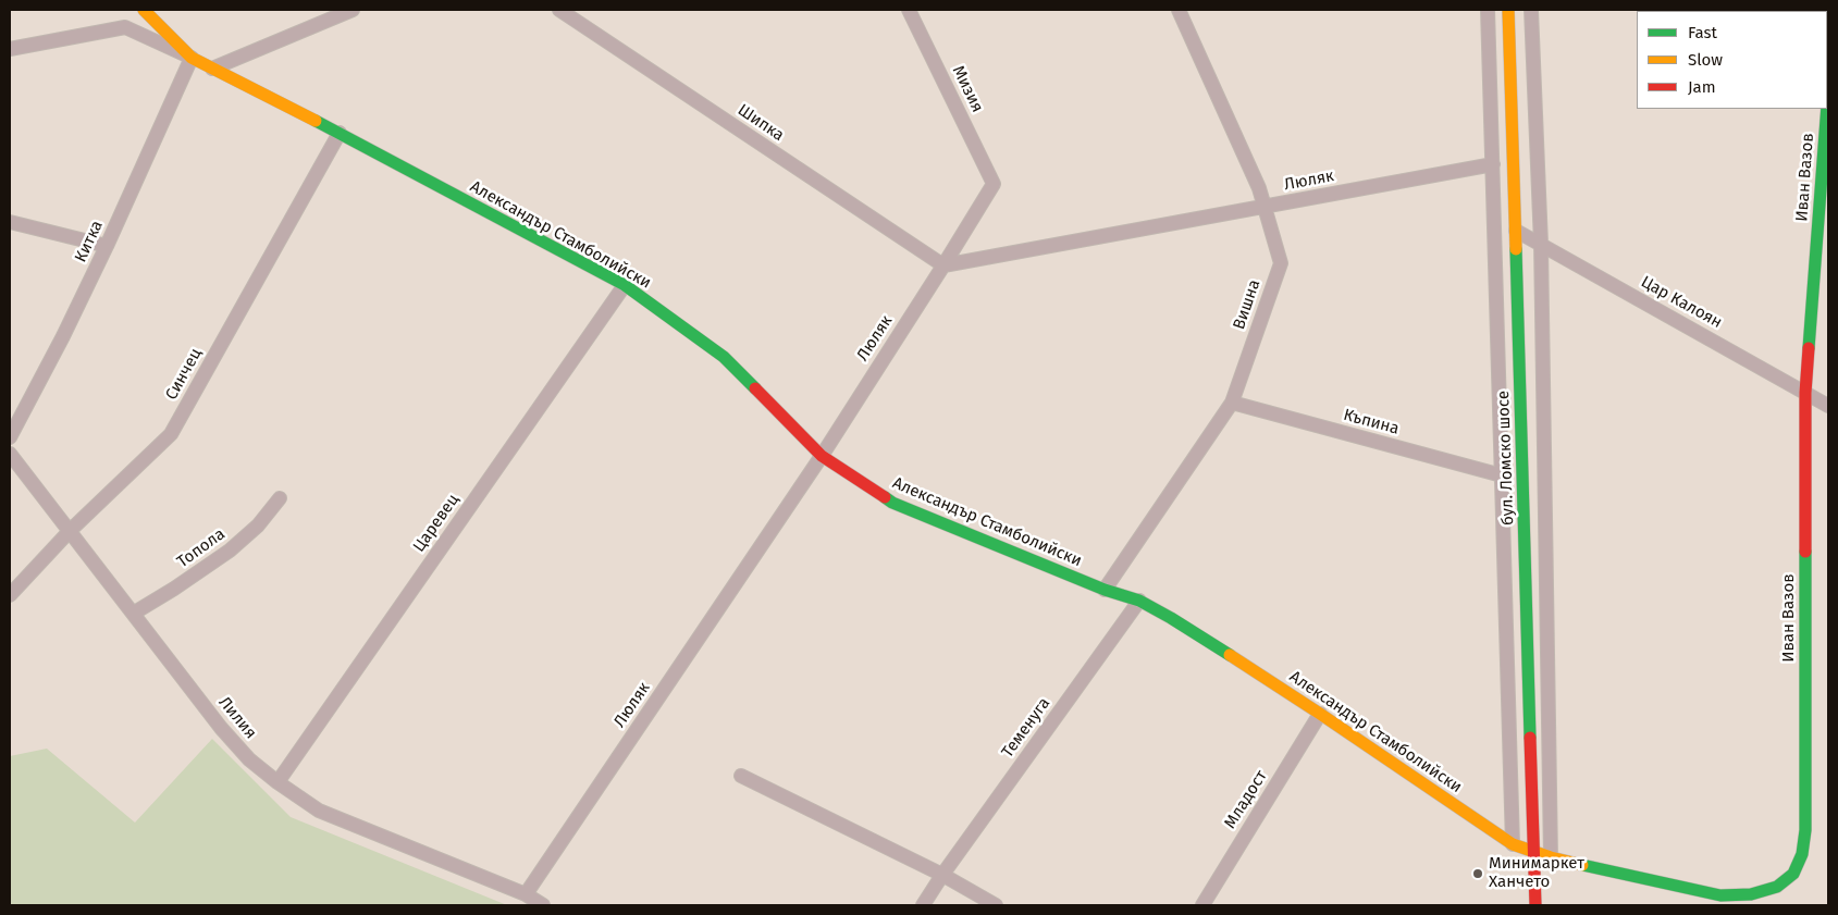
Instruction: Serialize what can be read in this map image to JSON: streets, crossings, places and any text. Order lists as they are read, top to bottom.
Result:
{
  "streets": {
    "street": [
      "Мизия",
      "Шипка",
      "Иван Вазов",
      "Люляк",
      "Александър Стамболийски",
      "Китка",
      "Цар Калоян",
      "Вишна",
      "Синчец",
      "Къпина",
      "бул. Ломско шосе",
      "Царевец",
      "Топола",
      "Лилия",
      "Теменуга",
      "Младост"
    ]
  },
  "crossings": [
    ["Мизия", "Шипка"],
    ["Мизия", "Люляк"],
    ["Шипка", "Люляк"],
    ["Иван Вазов", "Александър Стамболийски"],
    ["Иван Вазов", "Цар Калоян"],
    ["Иван Вазов", "бул. Ломско шосе"],
    ["Люляк", "Александър Стамболийски"],
    ["Люляк", "Вишна"],
    ["Люляк", "Лилия"],
    ["Александър Стамболийски", "Китка"],
    ["Александър Стамболийски", "Вишна"],
    ["Александър Стамболийски", "Синчец"],
    ["Александър Стамболийски", "бул. Ломско шосе"],
    ["Александър Стамболийски", "Царевец"],
    ["Александър Стамболийски", "Теменуга"],
    ["Александър Стамболийски", "Младост"],
    ["Цар Калоян", "бул. Ломско шосе"],
    ["Вишна", "Къпина"],
    ["Синчец", "Лилия"],
    ["Царевец", "Лилия"],
    ["Топола", "Лилия"]
  ],
  "places": ["Минимаркет Ханчето"],
  "legend": ["Fast", "Slow", "Jam"]
}
